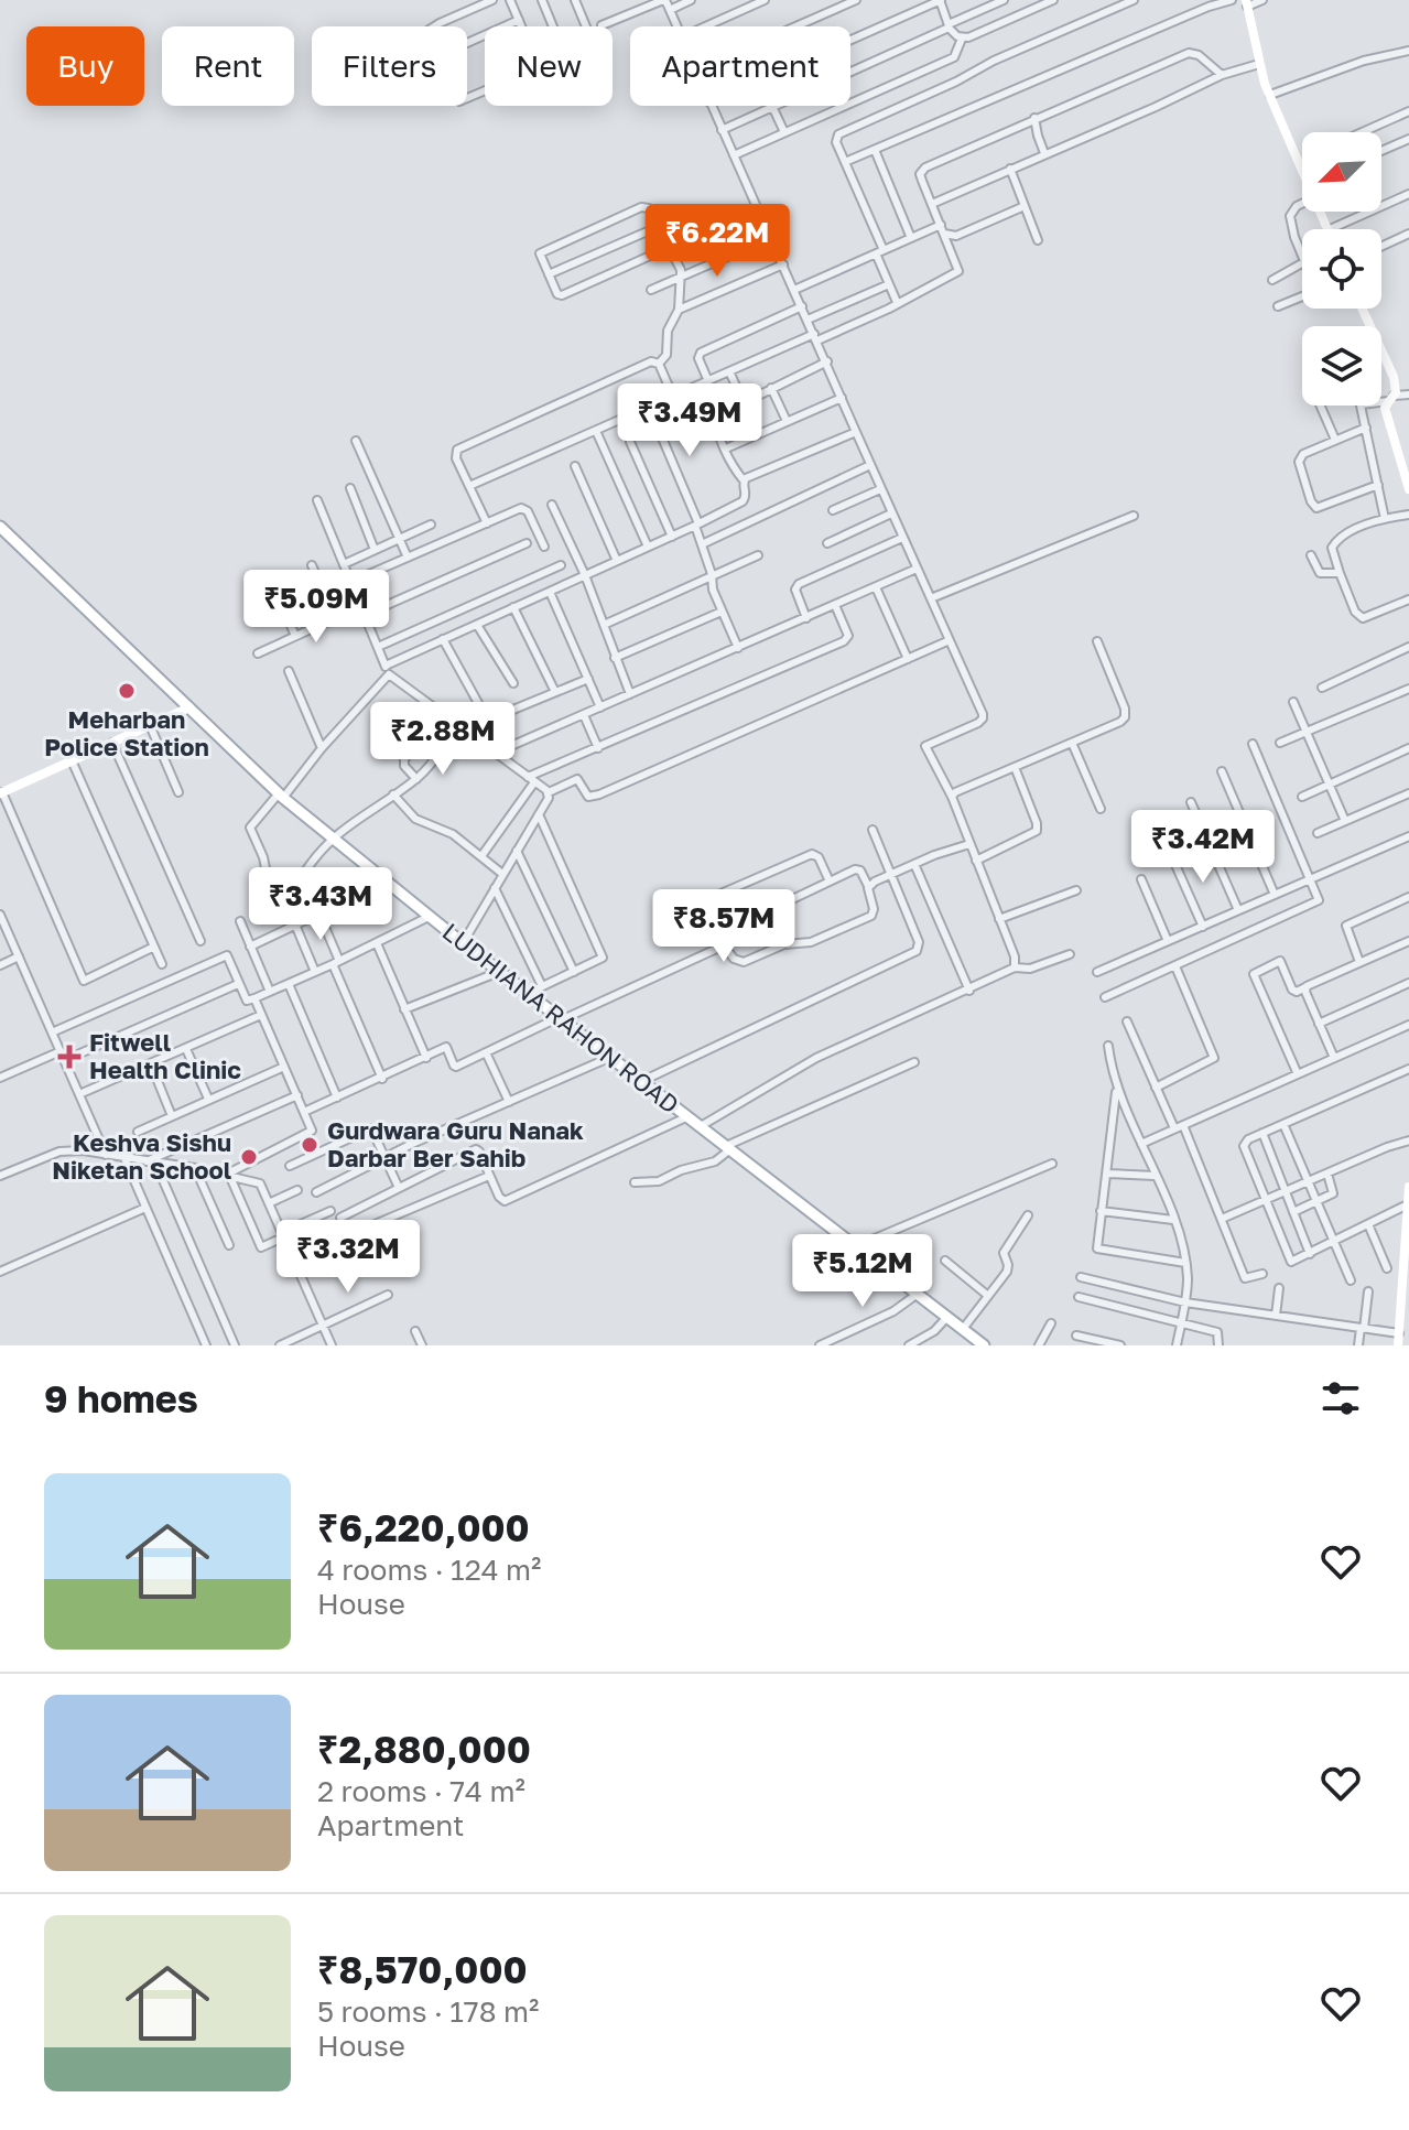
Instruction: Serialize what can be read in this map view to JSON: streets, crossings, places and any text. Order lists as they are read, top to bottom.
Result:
{
  "streets": {
    "main road": ["LUDHIANA RAHON ROAD"]
  },
  "places": {
    "other": ["Meharban Police Station", "Gurdwara Guru Nanak Darbar Ber Sahib", "Keshva Sishu Niketan School"],
    "health": ["Fitwell Health Clinic"]
  },
  "north": "bottom left",
  "page": {
    "chip": [
      "Buy",
      "Rent",
      "Filters",
      "New",
      "Apartment"
    ],
    "price": [
      "₹6.22M",
      "₹3.49M",
      "₹5.09M",
      "₹2.88M",
      "₹3.42M",
      "₹3.43M",
      "₹8.57M",
      "₹3.32M",
      "₹5.12M"
    ],
    "heading": "9 homes",
    "list": [
      {
        "name": "₹6,220,000",
        "note": "4 rooms · 124 m² · House"
      },
      {
        "name": "₹2,880,000",
        "note": "2 rooms · 74 m² · Apartment"
      },
      {
        "name": "₹8,570,000",
        "note": "5 rooms · 178 m² · House"
      }
    ]
  }
}
